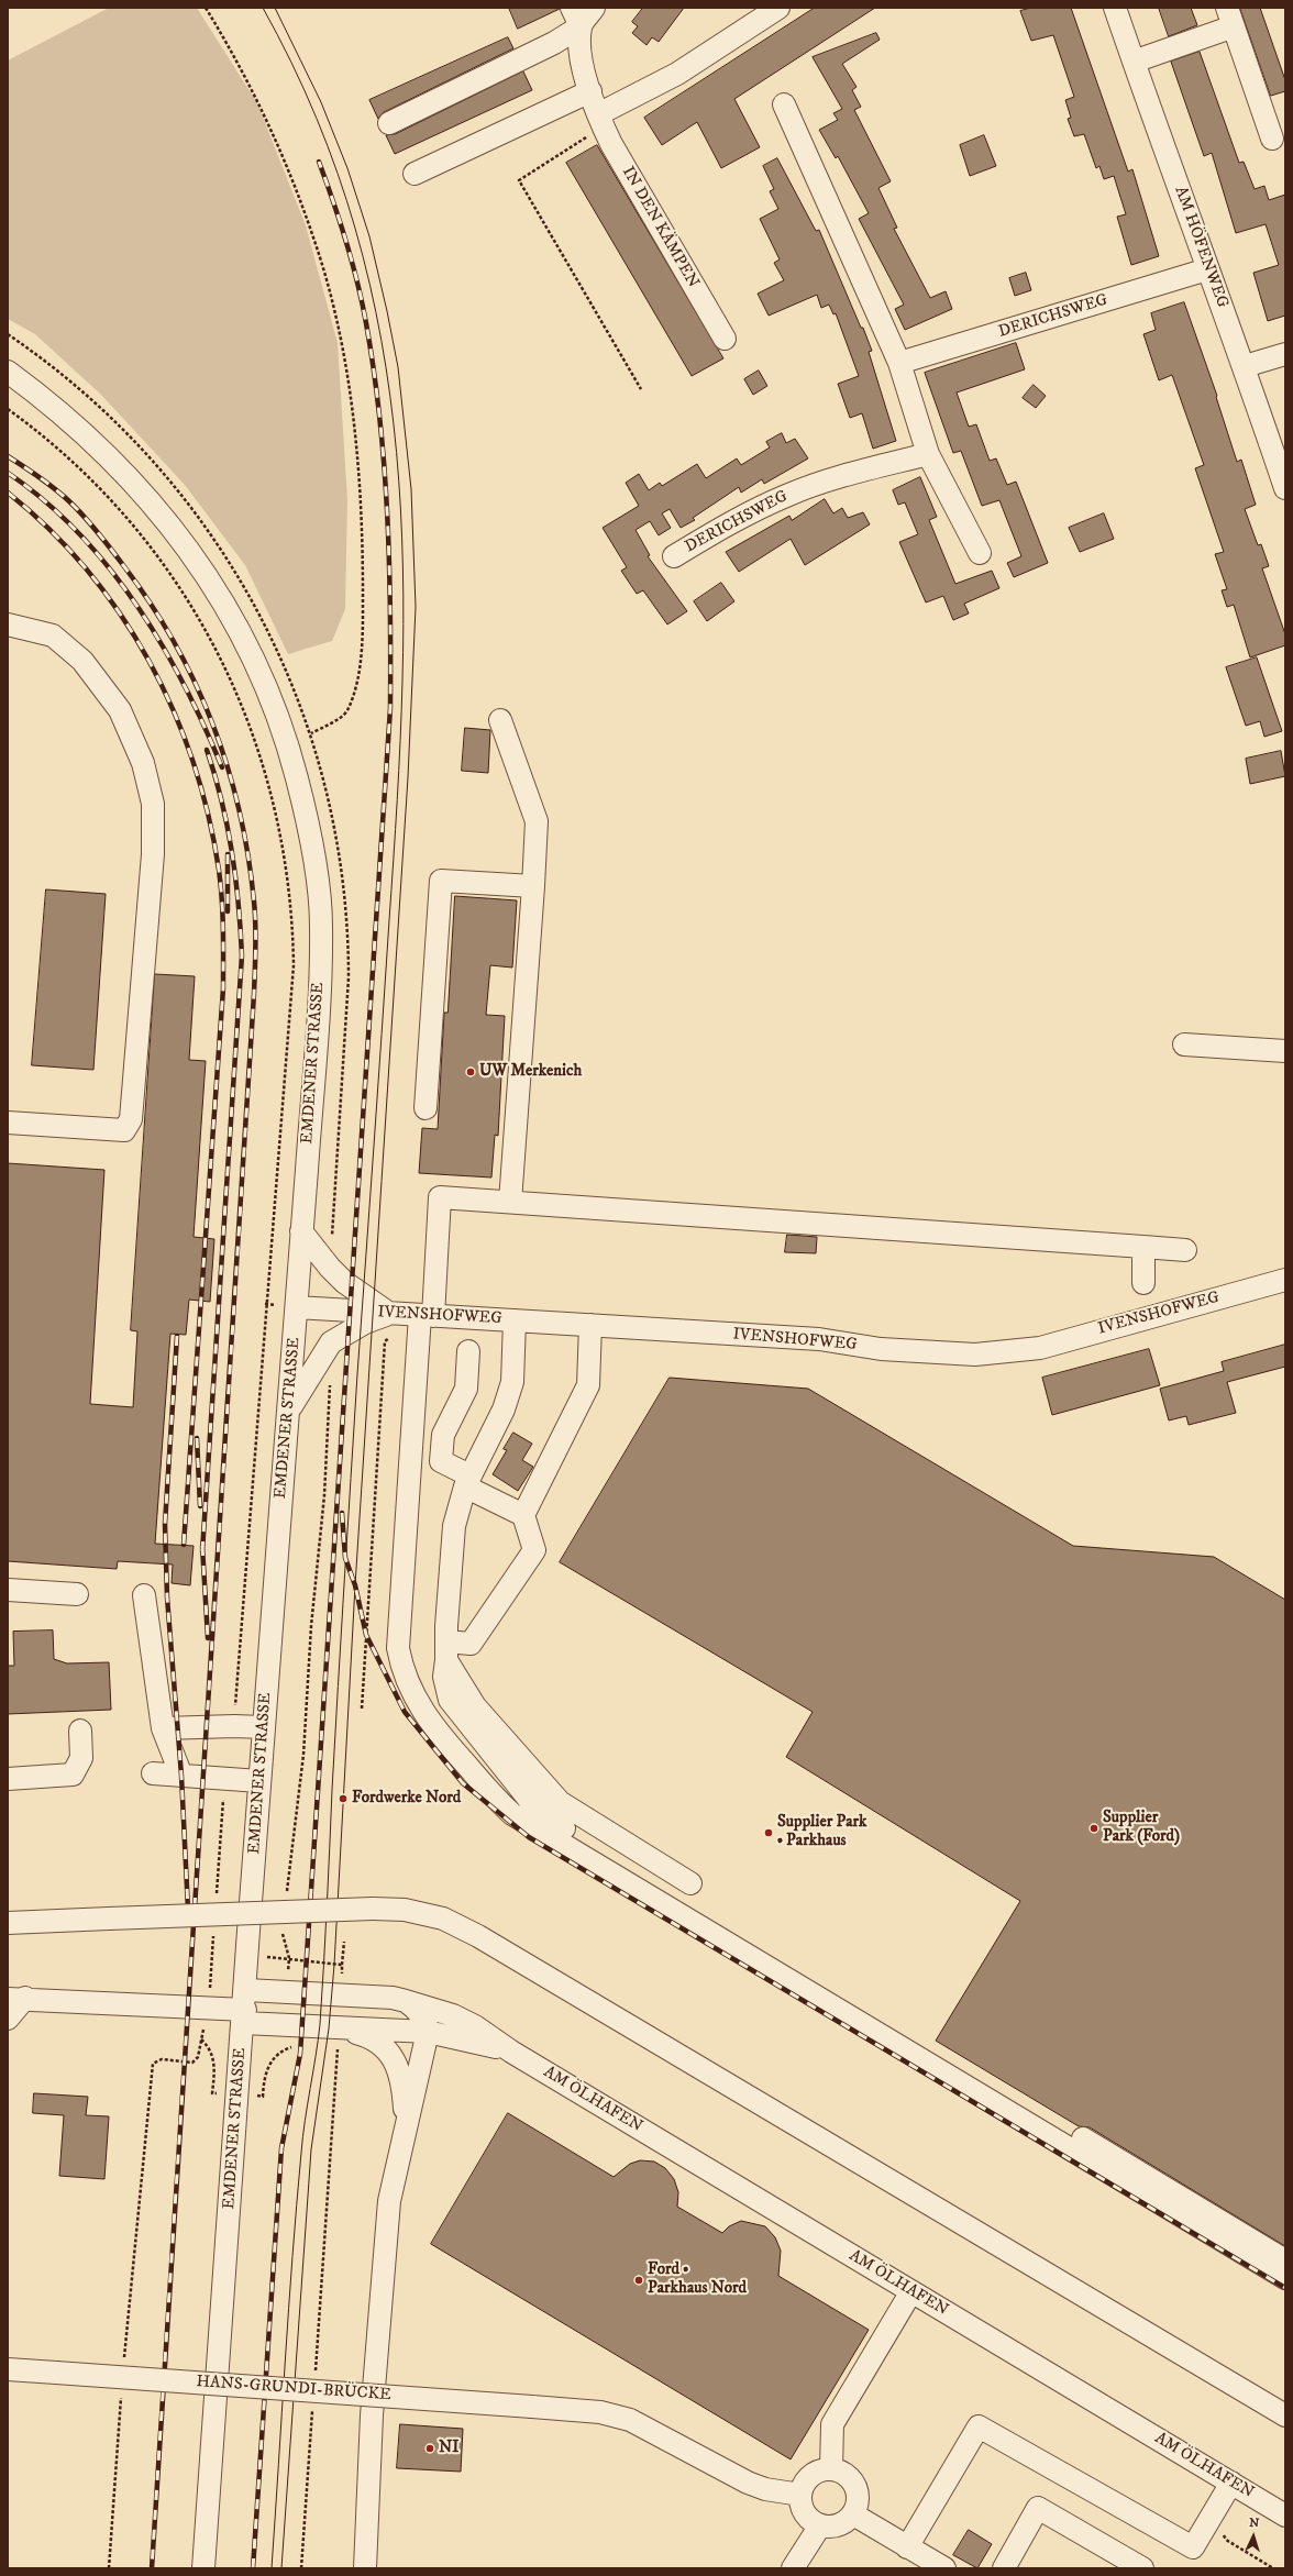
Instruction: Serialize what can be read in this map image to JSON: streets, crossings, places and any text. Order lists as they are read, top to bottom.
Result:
{
  "streets": {
    "street": [
      "IN DEN KÄMPEN",
      "AM HÖFENWEG",
      "DERICHSWEG",
      "EMDENER STRASSE",
      "IVENSHOFWEG",
      "AM ÖLHAFEN",
      "HANS-GRUNDI-BRÜCKE"
    ]
  },
  "crossings": [
    ["AM HÖFENWEG", "DERICHSWEG"],
    ["EMDENER STRASSE", "IVENSHOFWEG"],
    ["EMDENER STRASSE", "AM ÖLHAFEN"]
  ],
  "places": [
    "UW Merkenich",
    "Fordwerke Nord",
    "Supplier Park (Ford)",
    "Supplier Park • Parkhaus",
    "Ford • Parkhaus Nord",
    "NI"
  ],
  "north": "top"
}
